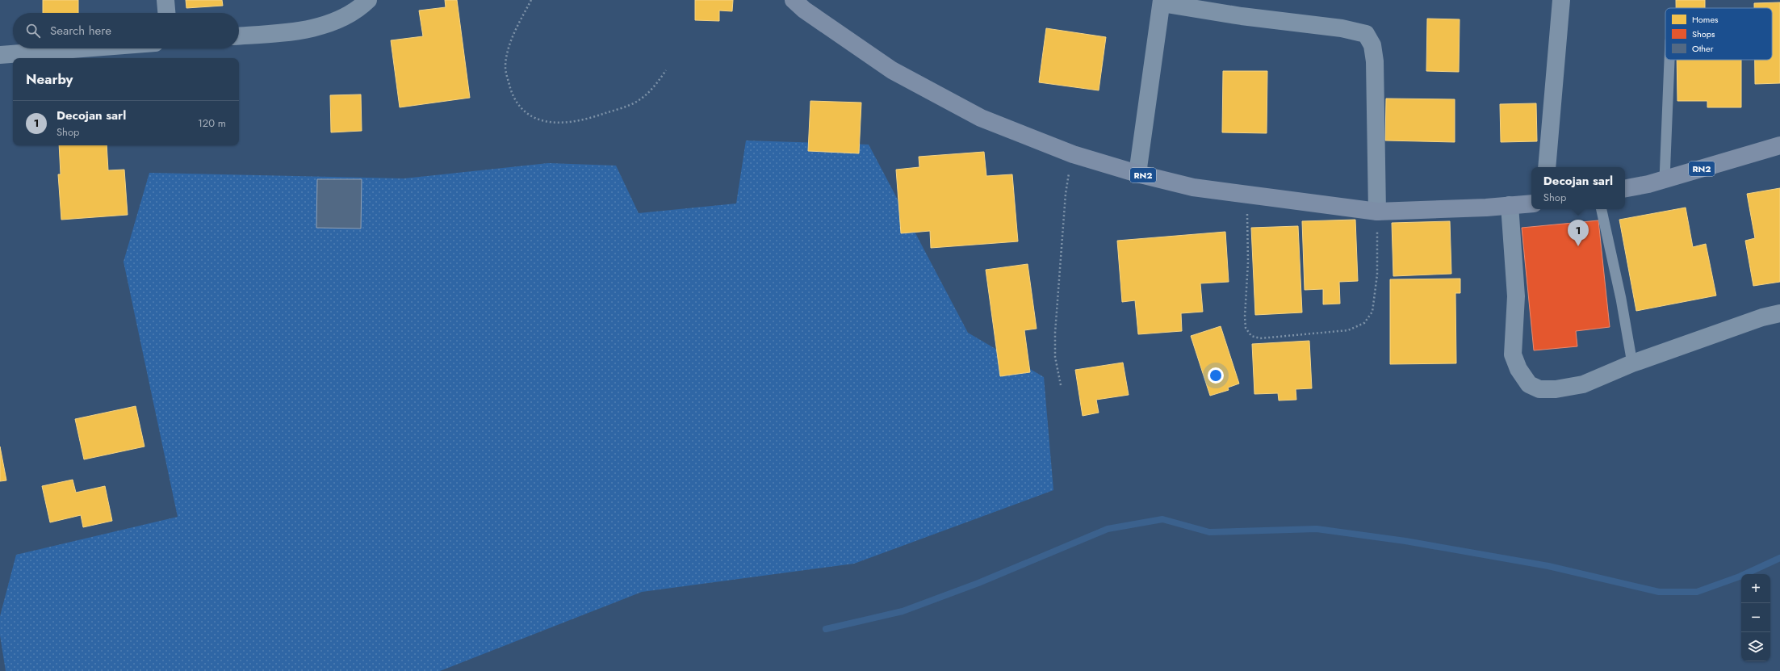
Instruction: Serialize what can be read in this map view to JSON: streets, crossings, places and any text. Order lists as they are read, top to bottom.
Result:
{
  "streets": {
    "main road": ["RN2"]
  },
  "legend": ["Homes", "Shops", "Other"],
  "page": {
    "search": "Search here",
    "heading": "Nearby",
    "list": [
      {
        "mark": "1",
        "name": "Decojan sarl",
        "note": "Shop",
        "value": "120 m"
      }
    ],
    "popup": ["Decojan sarl", "Shop"],
    "pins": "1",
    "map_buttons": ["+", "−"]
  }
}
